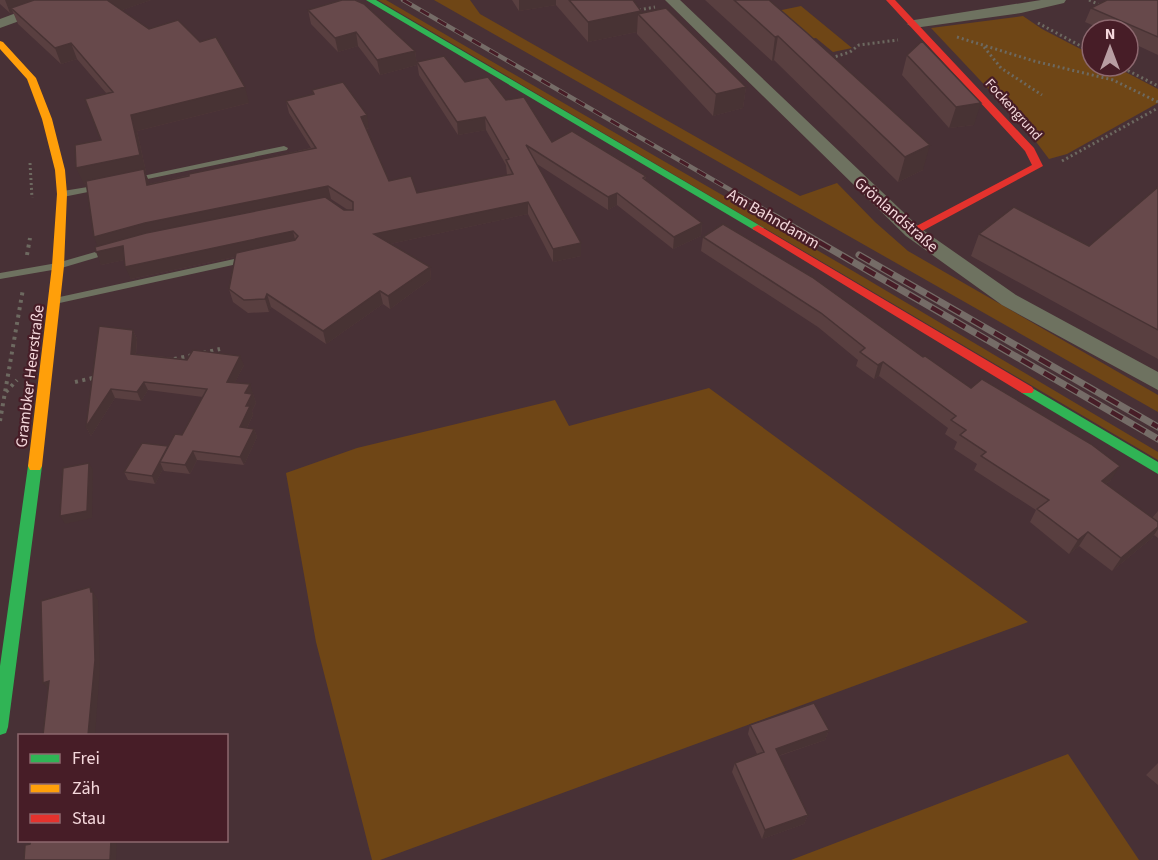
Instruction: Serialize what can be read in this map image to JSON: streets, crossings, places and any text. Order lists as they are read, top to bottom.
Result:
{
  "streets": {
    "street": [
      "Fockengrund",
      "Grönlandstraße",
      "Am Bahndamm",
      "Grambker Heerstraße"
    ]
  },
  "crossings": [
    ["Fockengrund", "Grönlandstraße"]
  ],
  "legend": ["Frei", "Zäh", "Stau"],
  "north": "top"
}
